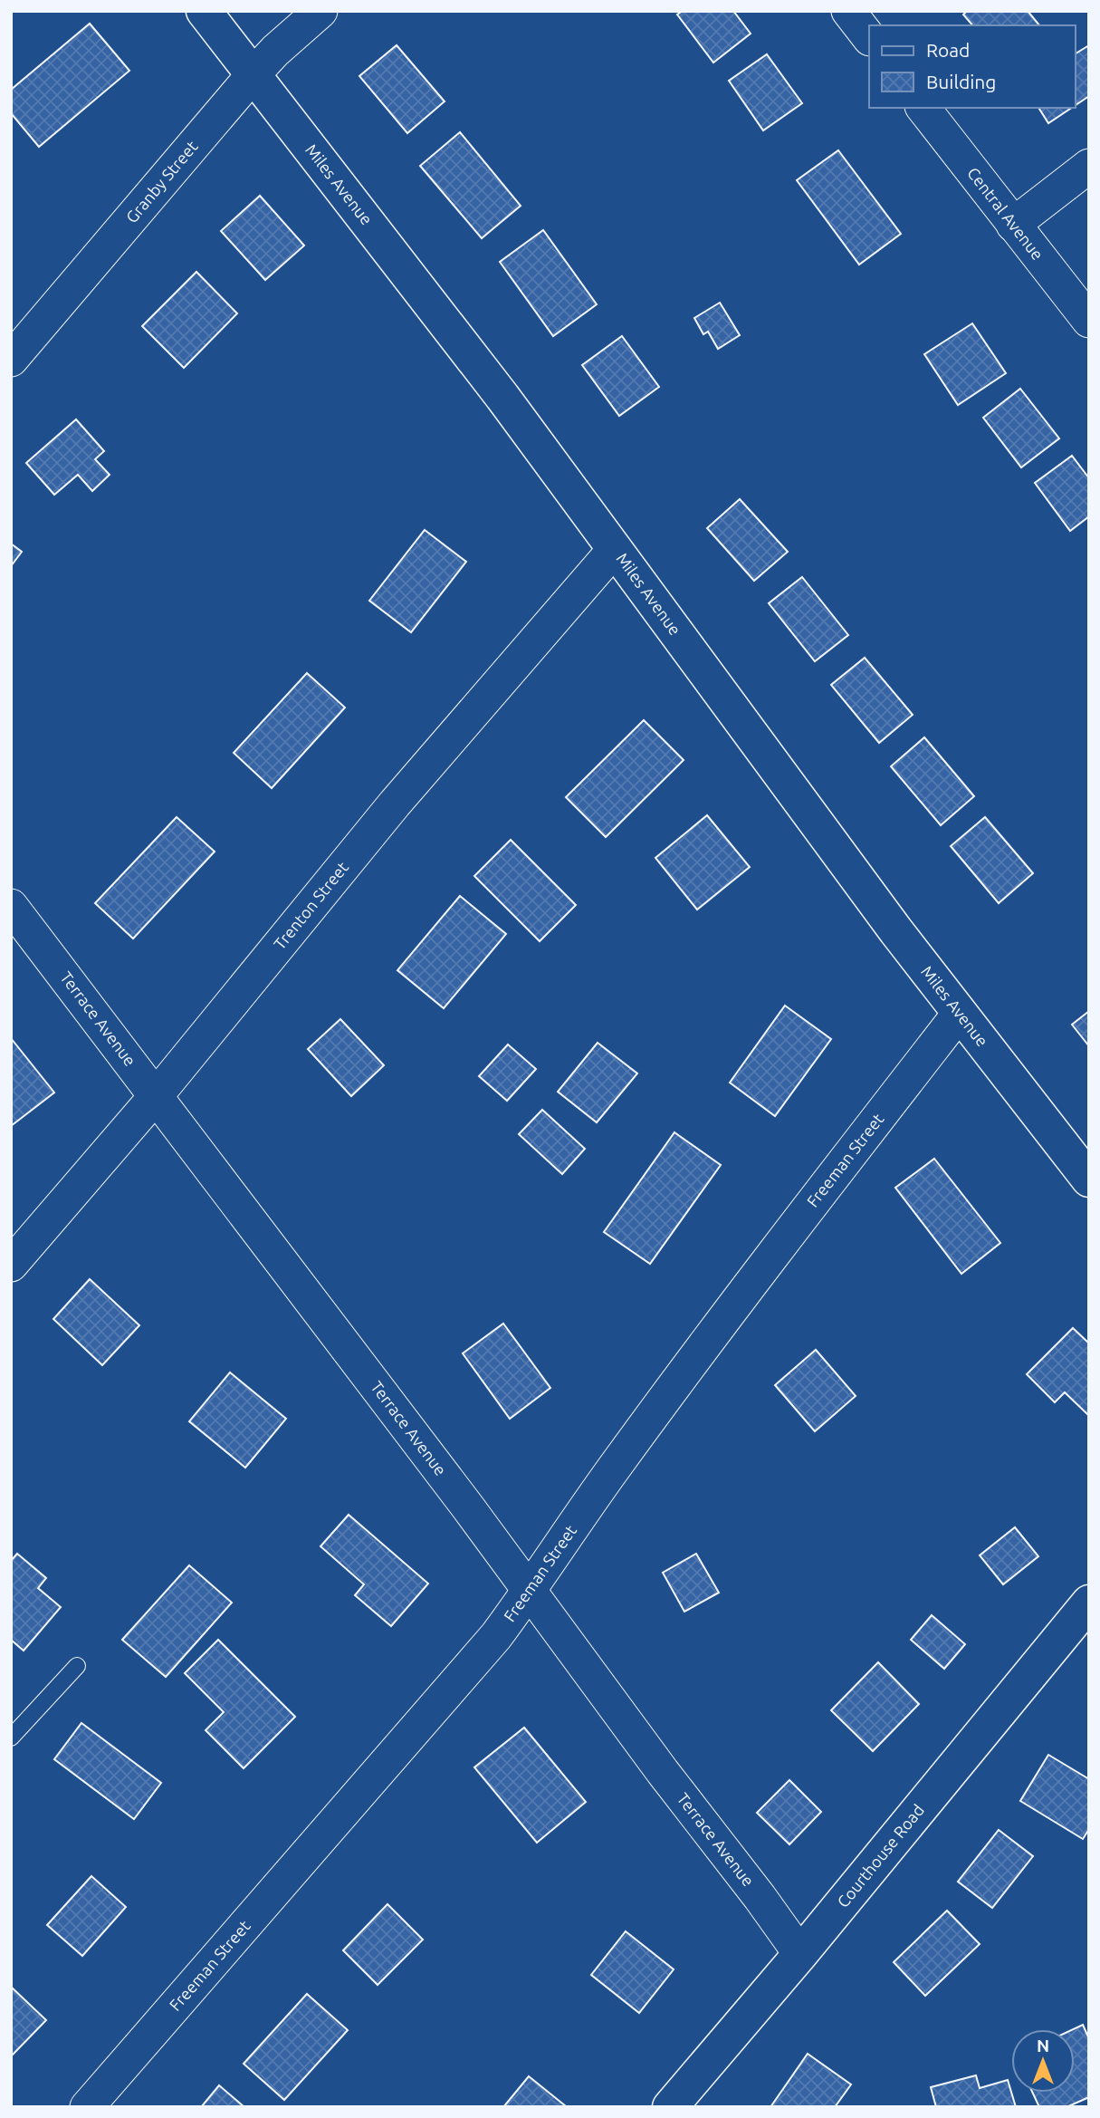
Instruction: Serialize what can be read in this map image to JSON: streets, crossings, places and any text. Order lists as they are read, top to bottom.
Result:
{
  "streets": {
    "street": [
      "Granby Street",
      "Miles Avenue",
      "Central Avenue",
      "Trenton Street",
      "Terrace Avenue",
      "Freeman Street",
      "Courthouse Road"
    ]
  },
  "crossings": [
    ["Granby Street", "Miles Avenue"],
    ["Miles Avenue", "Trenton Street"],
    ["Miles Avenue", "Freeman Street"],
    ["Trenton Street", "Terrace Avenue"],
    ["Terrace Avenue", "Freeman Street"],
    ["Terrace Avenue", "Courthouse Road"]
  ],
  "legend": ["Road", "Building"],
  "north": "top"
}
